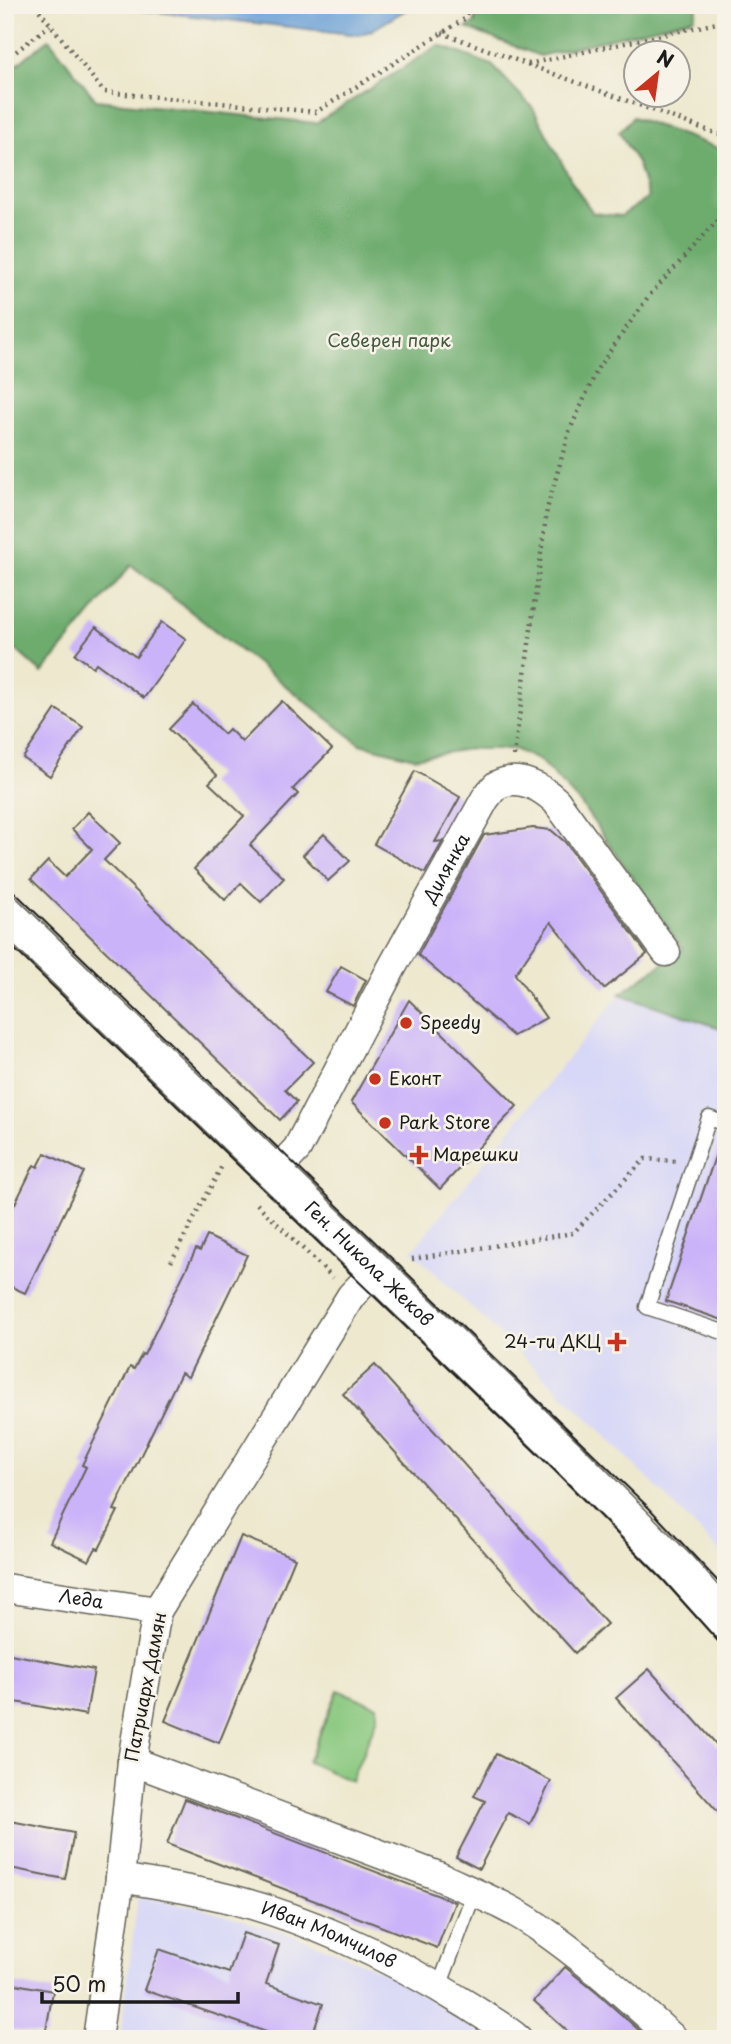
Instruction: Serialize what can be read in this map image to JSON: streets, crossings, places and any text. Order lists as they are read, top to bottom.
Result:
{
  "streets": {
    "street": [
      "Дилянка",
      "Ген. Никола Жеков",
      "Леда",
      "Патриарх Дамян",
      "Иван Момчилов"
    ]
  },
  "crossings": [
    ["Дилянка", "Ген. Никола Жеков"],
    ["Ген. Никола Жеков", "Патриарх Дамян"],
    ["Леда", "Патриарх Дамян"],
    ["Патриарх Дамян", "Иван Момчилов"]
  ],
  "parks": ["Северен парк"],
  "places": {
    "other": ["Speedy", "Еконт", "Park Store"],
    "health": ["Марешки", "24-ти ДКЦ"]
  },
  "scale_bar": "50 m",
  "north": "top right"
}
